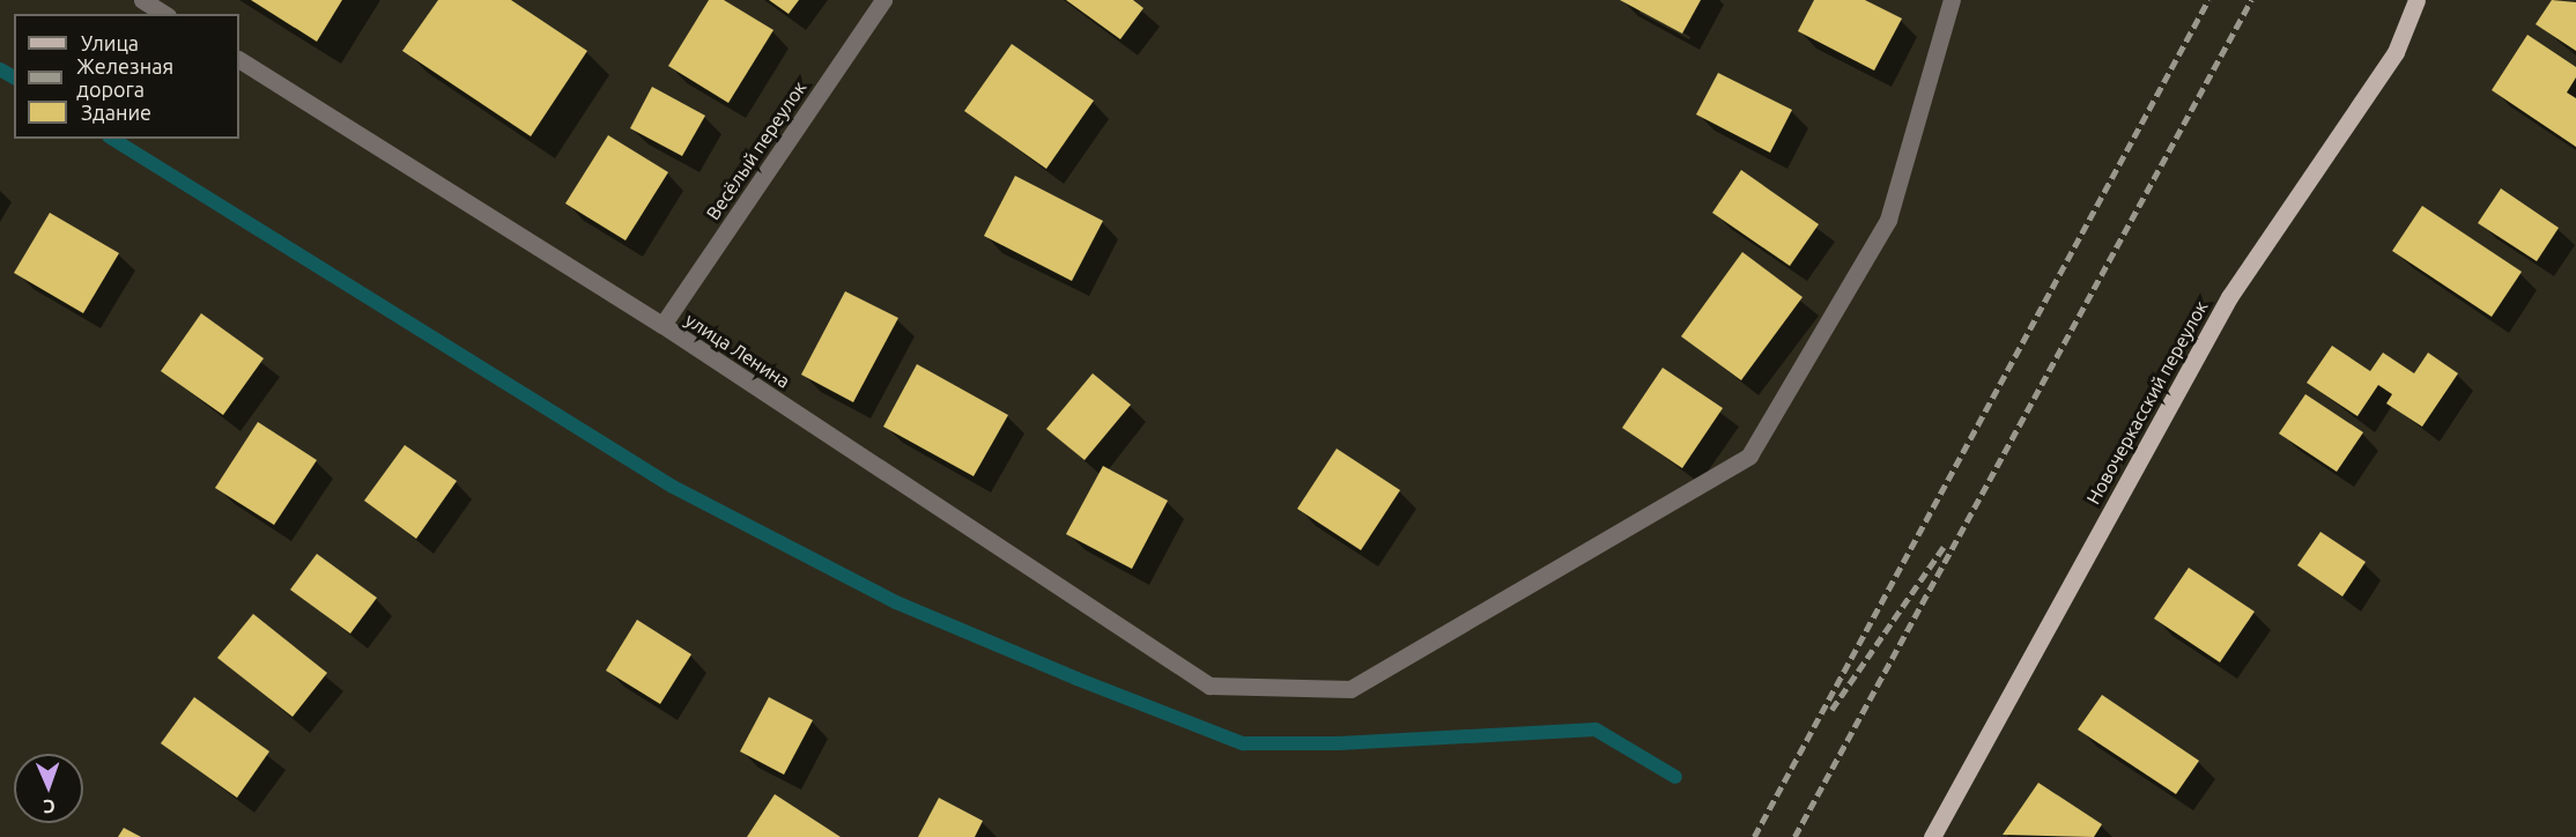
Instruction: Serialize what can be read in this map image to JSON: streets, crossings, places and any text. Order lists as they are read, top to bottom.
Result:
{
  "streets": {
    "main road": ["Новочеркасский переулок"],
    "street": ["Весёлый переулок", "улица Ленина"]
  },
  "crossings": [
    ["Весёлый переулок", "улица Ленина"]
  ],
  "legend": ["Улица", "Железная дорога", "Здание"],
  "north": "bottom"
}
